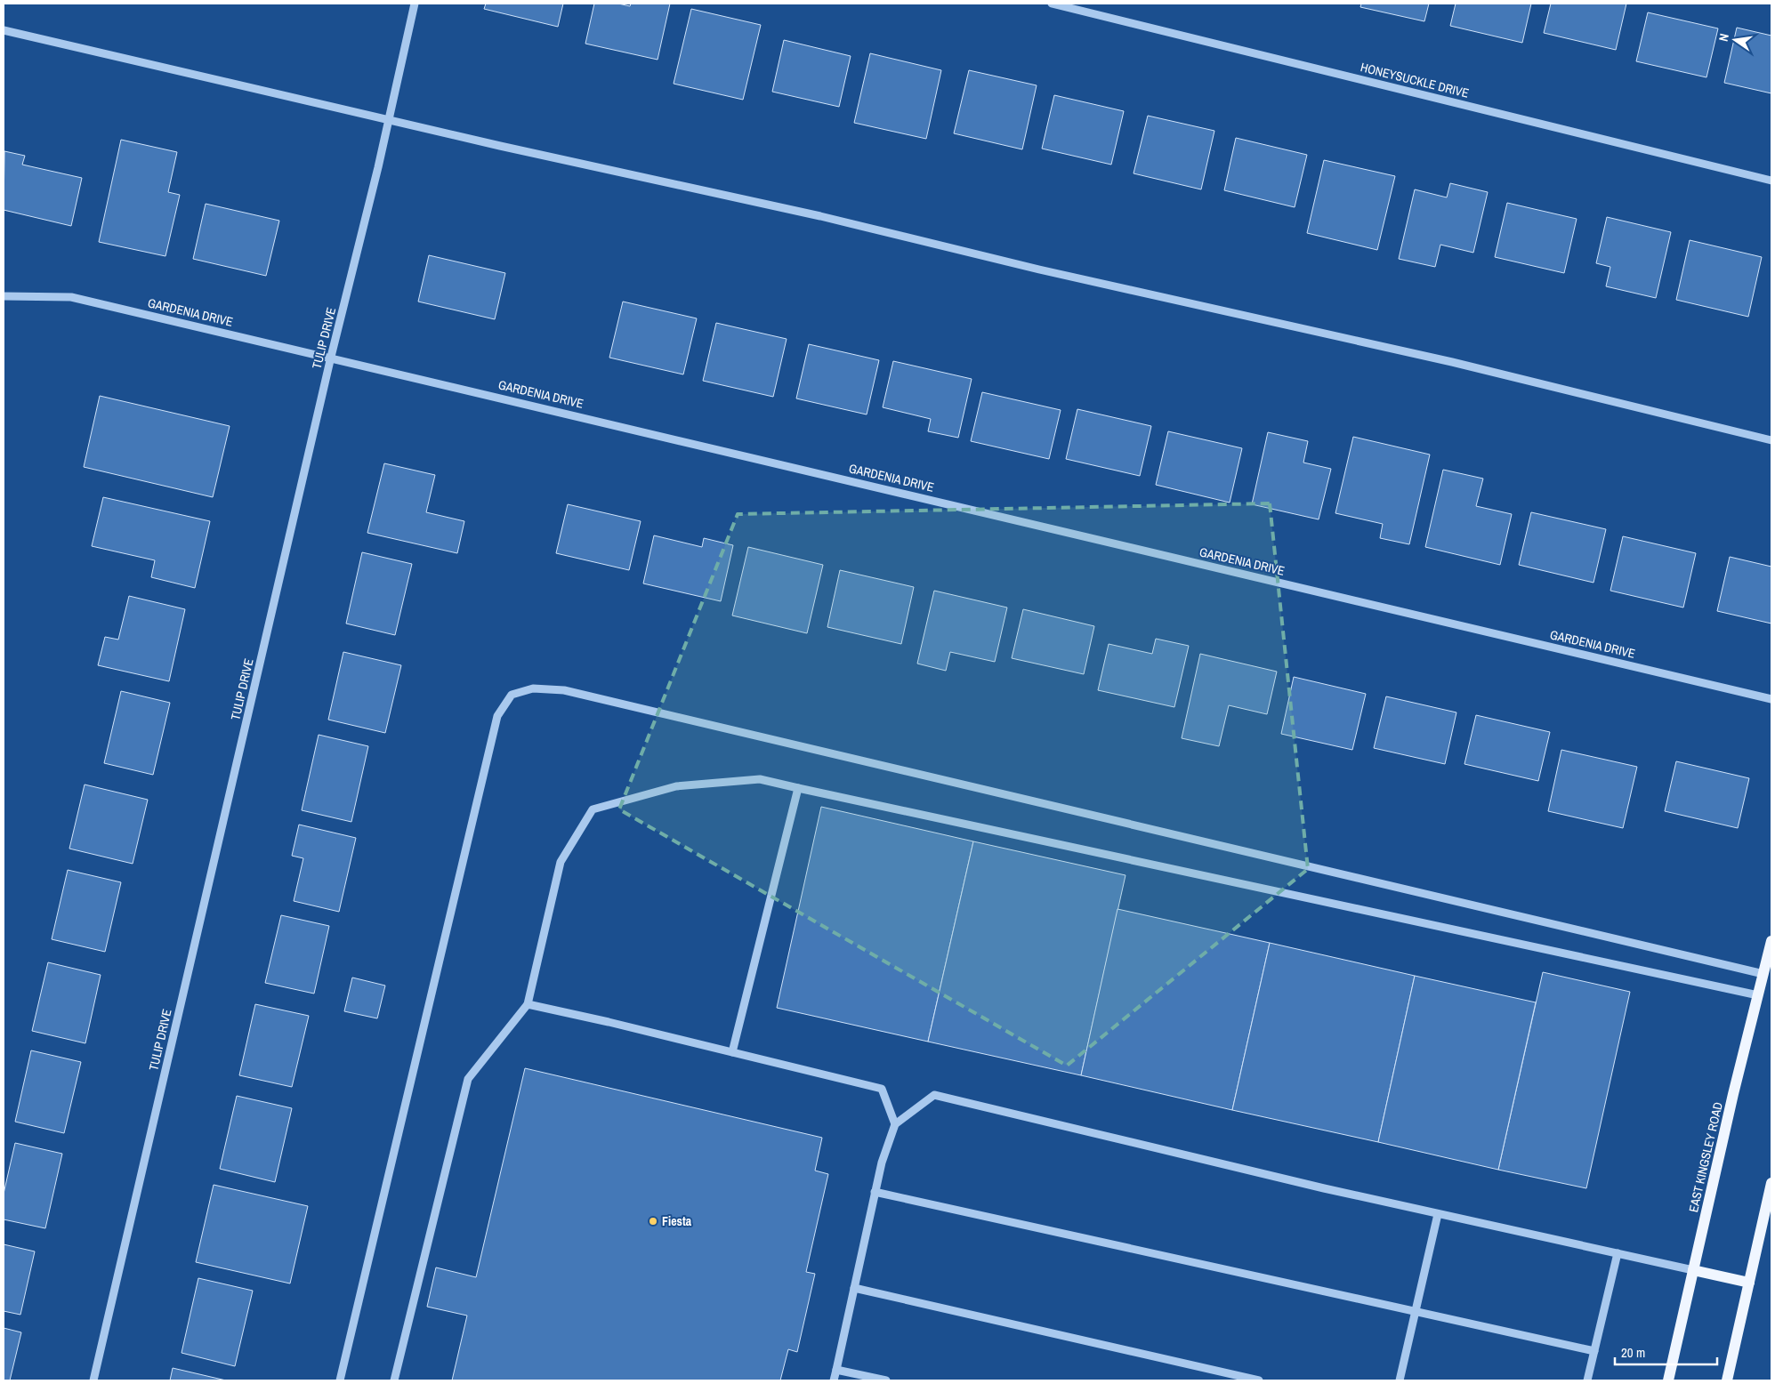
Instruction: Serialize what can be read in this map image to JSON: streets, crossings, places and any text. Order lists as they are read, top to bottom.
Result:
{
  "streets": {
    "main road": ["EAST KINGSLEY ROAD"],
    "street": ["HONEYSUCKLE DRIVE", "GARDENIA DRIVE", "TULIP DRIVE"]
  },
  "crossings": [
    ["GARDENIA DRIVE", "TULIP DRIVE"]
  ],
  "places": ["Fiesta"],
  "scale_bar": "20 m",
  "north": "left"
}
